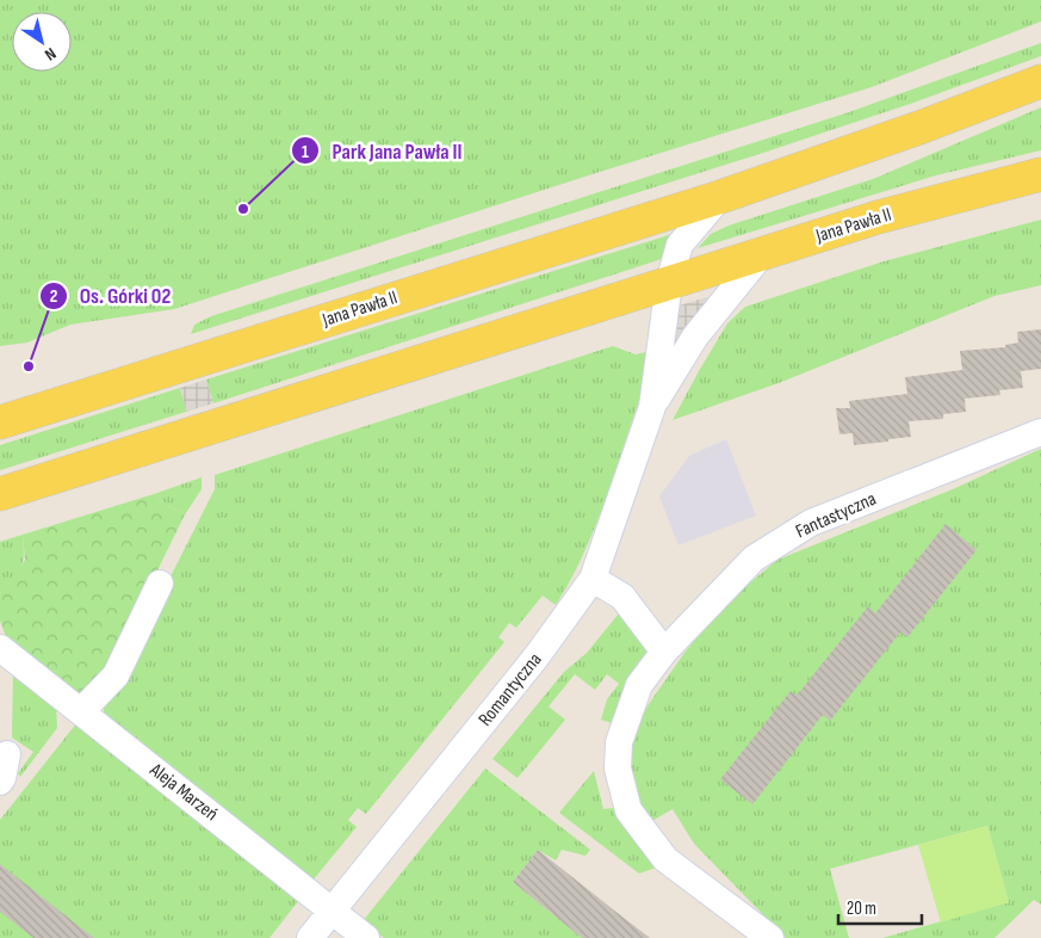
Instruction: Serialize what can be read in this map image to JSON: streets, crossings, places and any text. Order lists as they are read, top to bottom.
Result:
{
  "streets": {
    "main road": ["Jana Pawła II"],
    "street": ["Fantastyczna", "Romantyczna", "Aleja Marzeń"]
  },
  "crossings": [
    ["Jana Pawła II", "Romantyczna"],
    ["Romantyczna", "Aleja Marzeń"]
  ],
  "places": ["Park Jana Pawła II", "Os. Górki 02"],
  "scale_bar": "20 m",
  "north": "bottom right"
}
